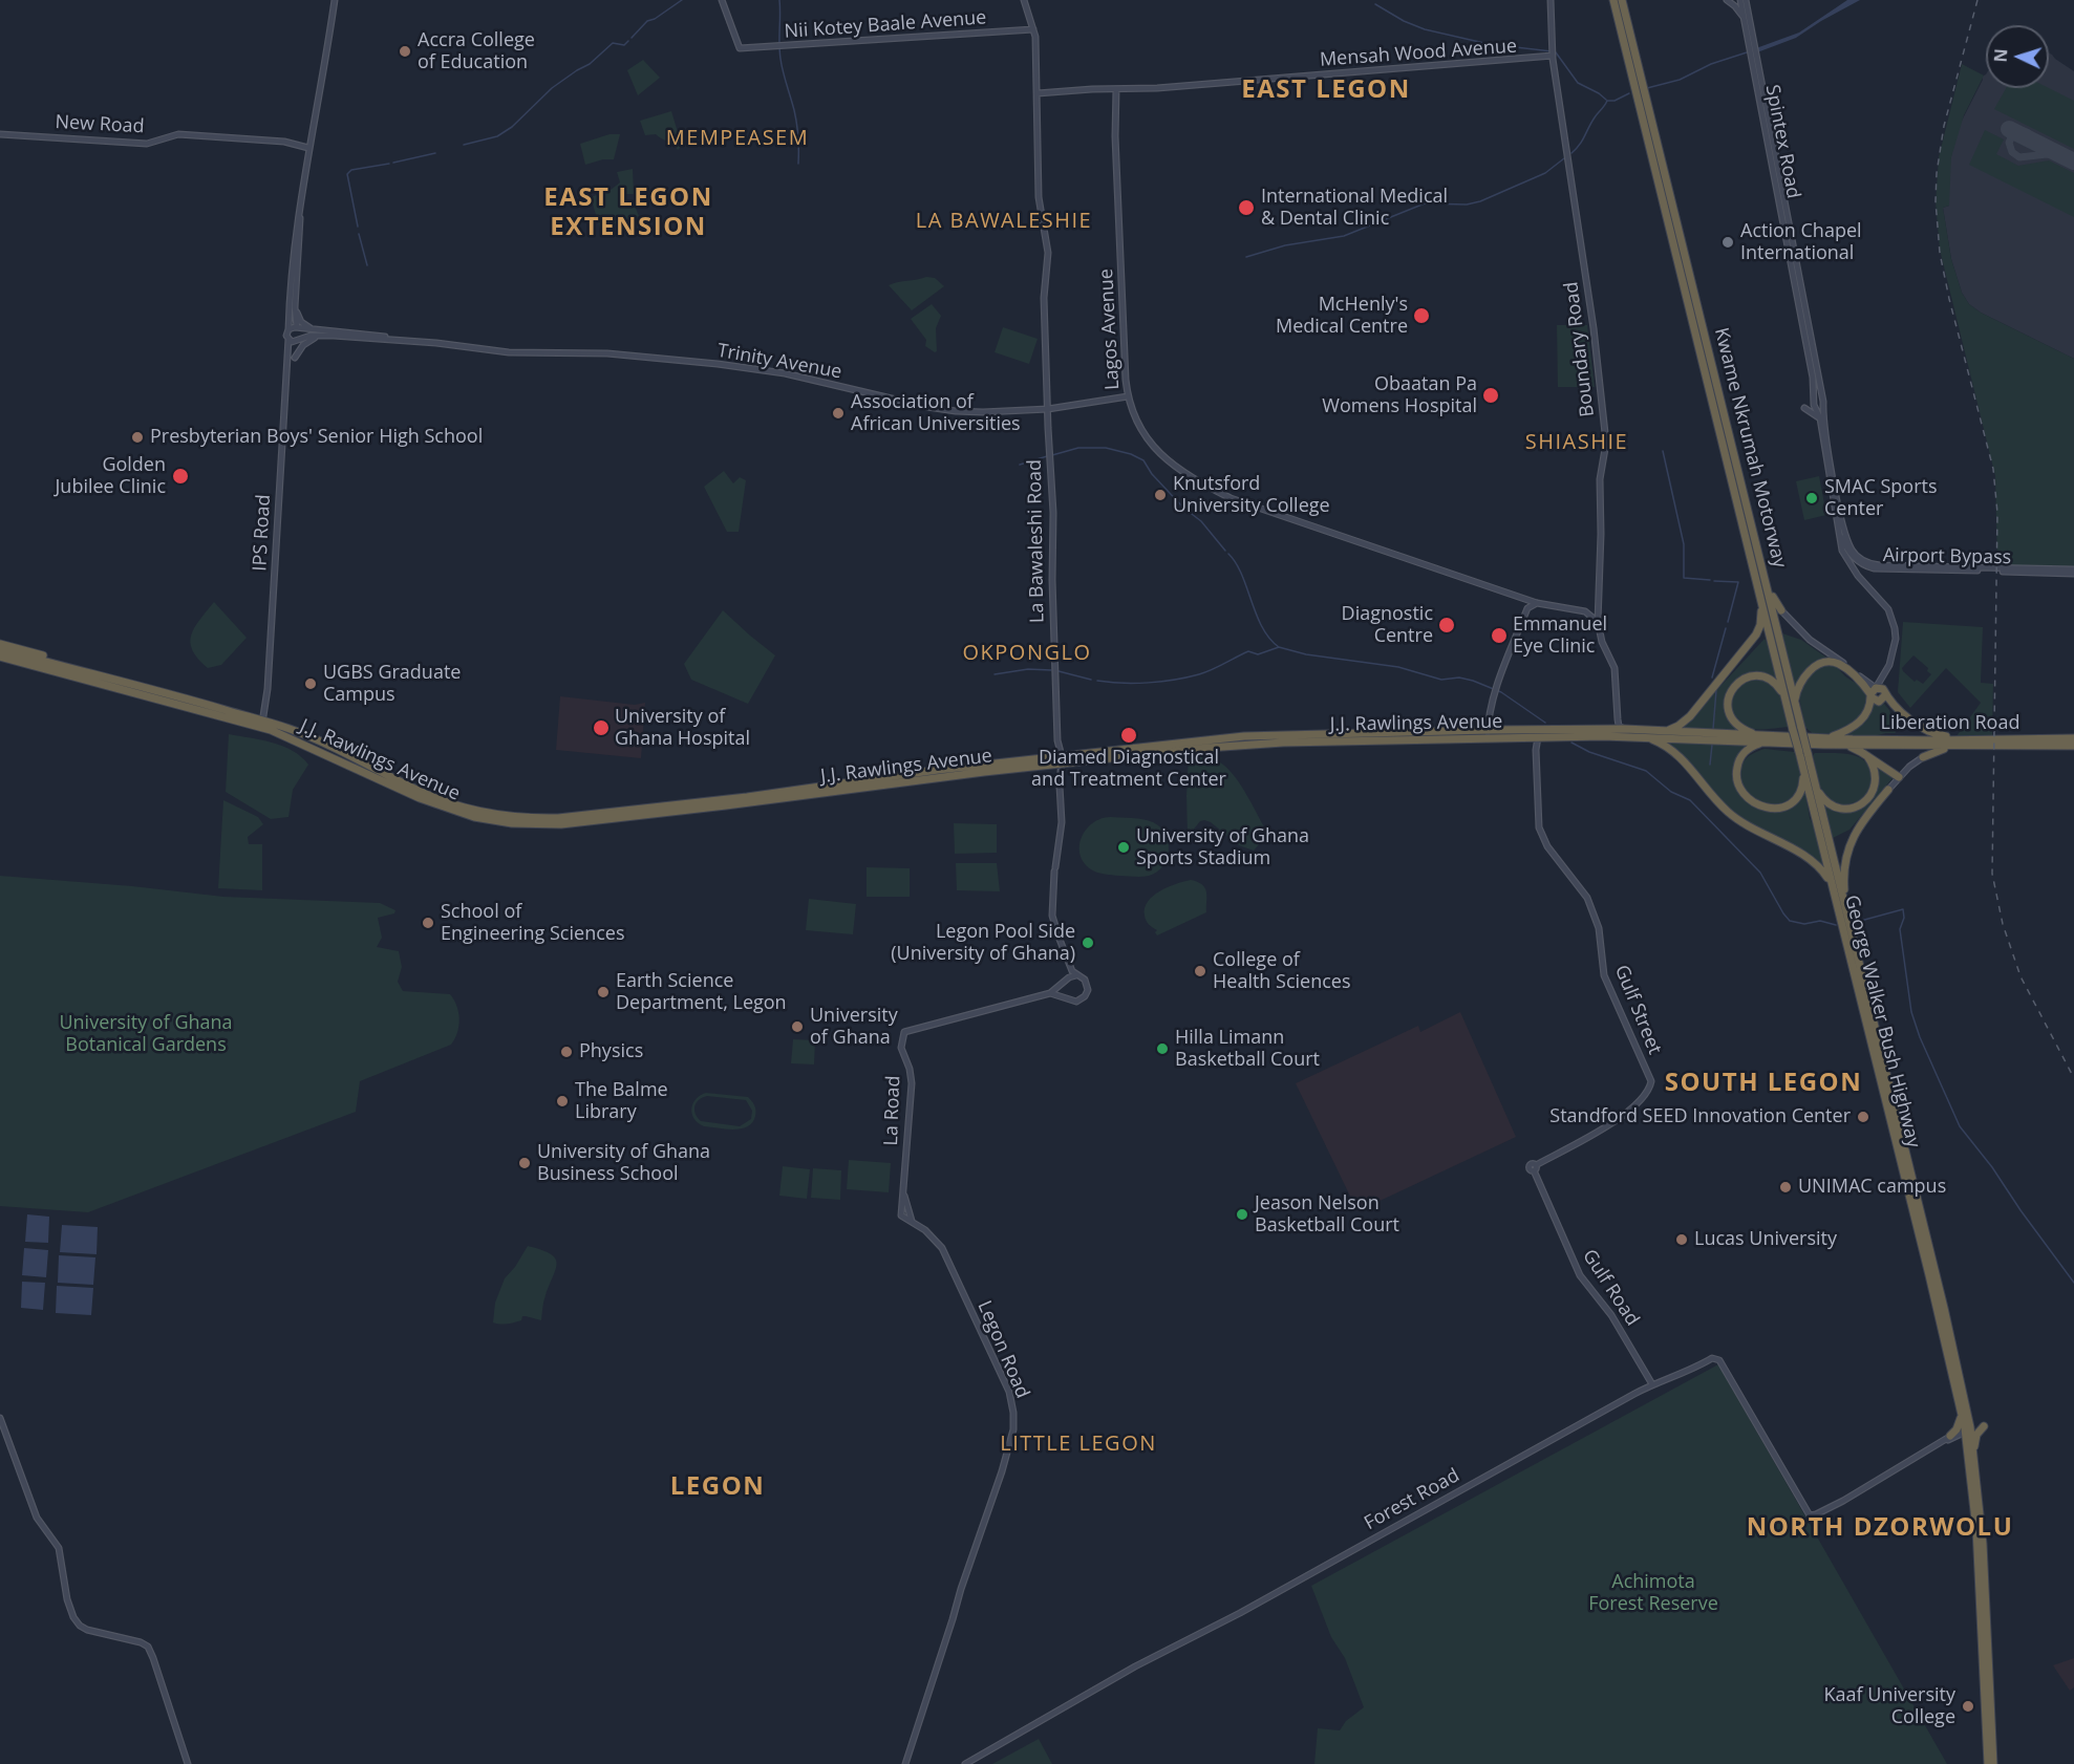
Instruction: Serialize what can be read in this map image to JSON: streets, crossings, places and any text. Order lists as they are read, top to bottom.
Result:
{
  "streets": {
    "highway": [
      "Kwame Nkrumah Motorway",
      "J.J. Rawlings Avenue",
      "Liberation Road",
      "George Walker Bush Highway"
    ],
    "street": [
      "Nii Kotey Baale Avenue",
      "Mensah Wood Avenue",
      "New Road",
      "Spintex Road",
      "Lagos Avenue",
      "Boundary Road",
      "Trinity Avenue",
      "IPS Road",
      "La Bawaleshi Road",
      "Airport Bypass",
      "Gulf Street",
      "La Road",
      "Gulf Road",
      "Legon Road",
      "Forest Road"
    ]
  },
  "crossings": [
    ["Nii Kotey Baale Avenue", "La Bawaleshi Road"],
    ["Mensah Wood Avenue", "Lagos Avenue"],
    ["Mensah Wood Avenue", "Boundary Road"],
    ["Spintex Road", "Airport Bypass"],
    ["Lagos Avenue", "Boundary Road"],
    ["Lagos Avenue", "Trinity Avenue"],
    ["Boundary Road", "J.J. Rawlings Avenue"],
    ["Trinity Avenue", "IPS Road"],
    ["Trinity Avenue", "La Bawaleshi Road"],
    ["Kwame Nkrumah Motorway", "George Walker Bush Highway"],
    ["IPS Road", "J.J. Rawlings Avenue"],
    ["La Bawaleshi Road", "J.J. Rawlings Avenue"],
    ["J.J. Rawlings Avenue", "Liberation Road"],
    ["J.J. Rawlings Avenue", "Gulf Street"],
    ["Gulf Street", "Gulf Road"],
    ["La Road", "Legon Road"],
    ["Gulf Road", "Forest Road"]
  ],
  "districts": [
    "EAST LEGON",
    "MEMPEASEM",
    "EAST LEGON EXTENSION",
    "LA BAWALESHIE",
    "SHIASHIE",
    "OKPONGLO",
    "SOUTH LEGON",
    "LITTLE LEGON",
    "LEGON",
    "NORTH DZORWOLU"
  ],
  "parks": ["University of Ghana Botanical Gardens", "Achimota Forest Reserve"],
  "places": [
    "Accra College of Education",
    "International Medical & Dental Clinic",
    "Action Chapel International",
    "McHenly's Medical Centre",
    "Obaatan Pa Womens Hospital",
    "Association of African Universities",
    "Presbyterian Boys' Senior High School",
    "Golden Jubilee Clinic",
    "Knutsford University College",
    "SMAC Sports Center",
    "Diagnostic Centre",
    "Emmanuel Eye Clinic",
    "UGBS Graduate Campus",
    "University of Ghana Hospital",
    "Diamed Diagnostical and Treatment Center",
    "University of Ghana Sports Stadium",
    "School of Engineering Sciences",
    "Legon Pool Side (University of Ghana)",
    "College of Health Sciences",
    "Earth Science Department, Legon",
    "University of Ghana",
    "Hilla Limann Basketball Court",
    "Physics",
    "The Balme Library",
    "Standford SEED Innovation Center",
    "University of Ghana Business School",
    "UNIMAC campus",
    "Jeason Nelson Basketball Court",
    "Lucas University",
    "Kaaf University College"
  ],
  "north": "left"
}
